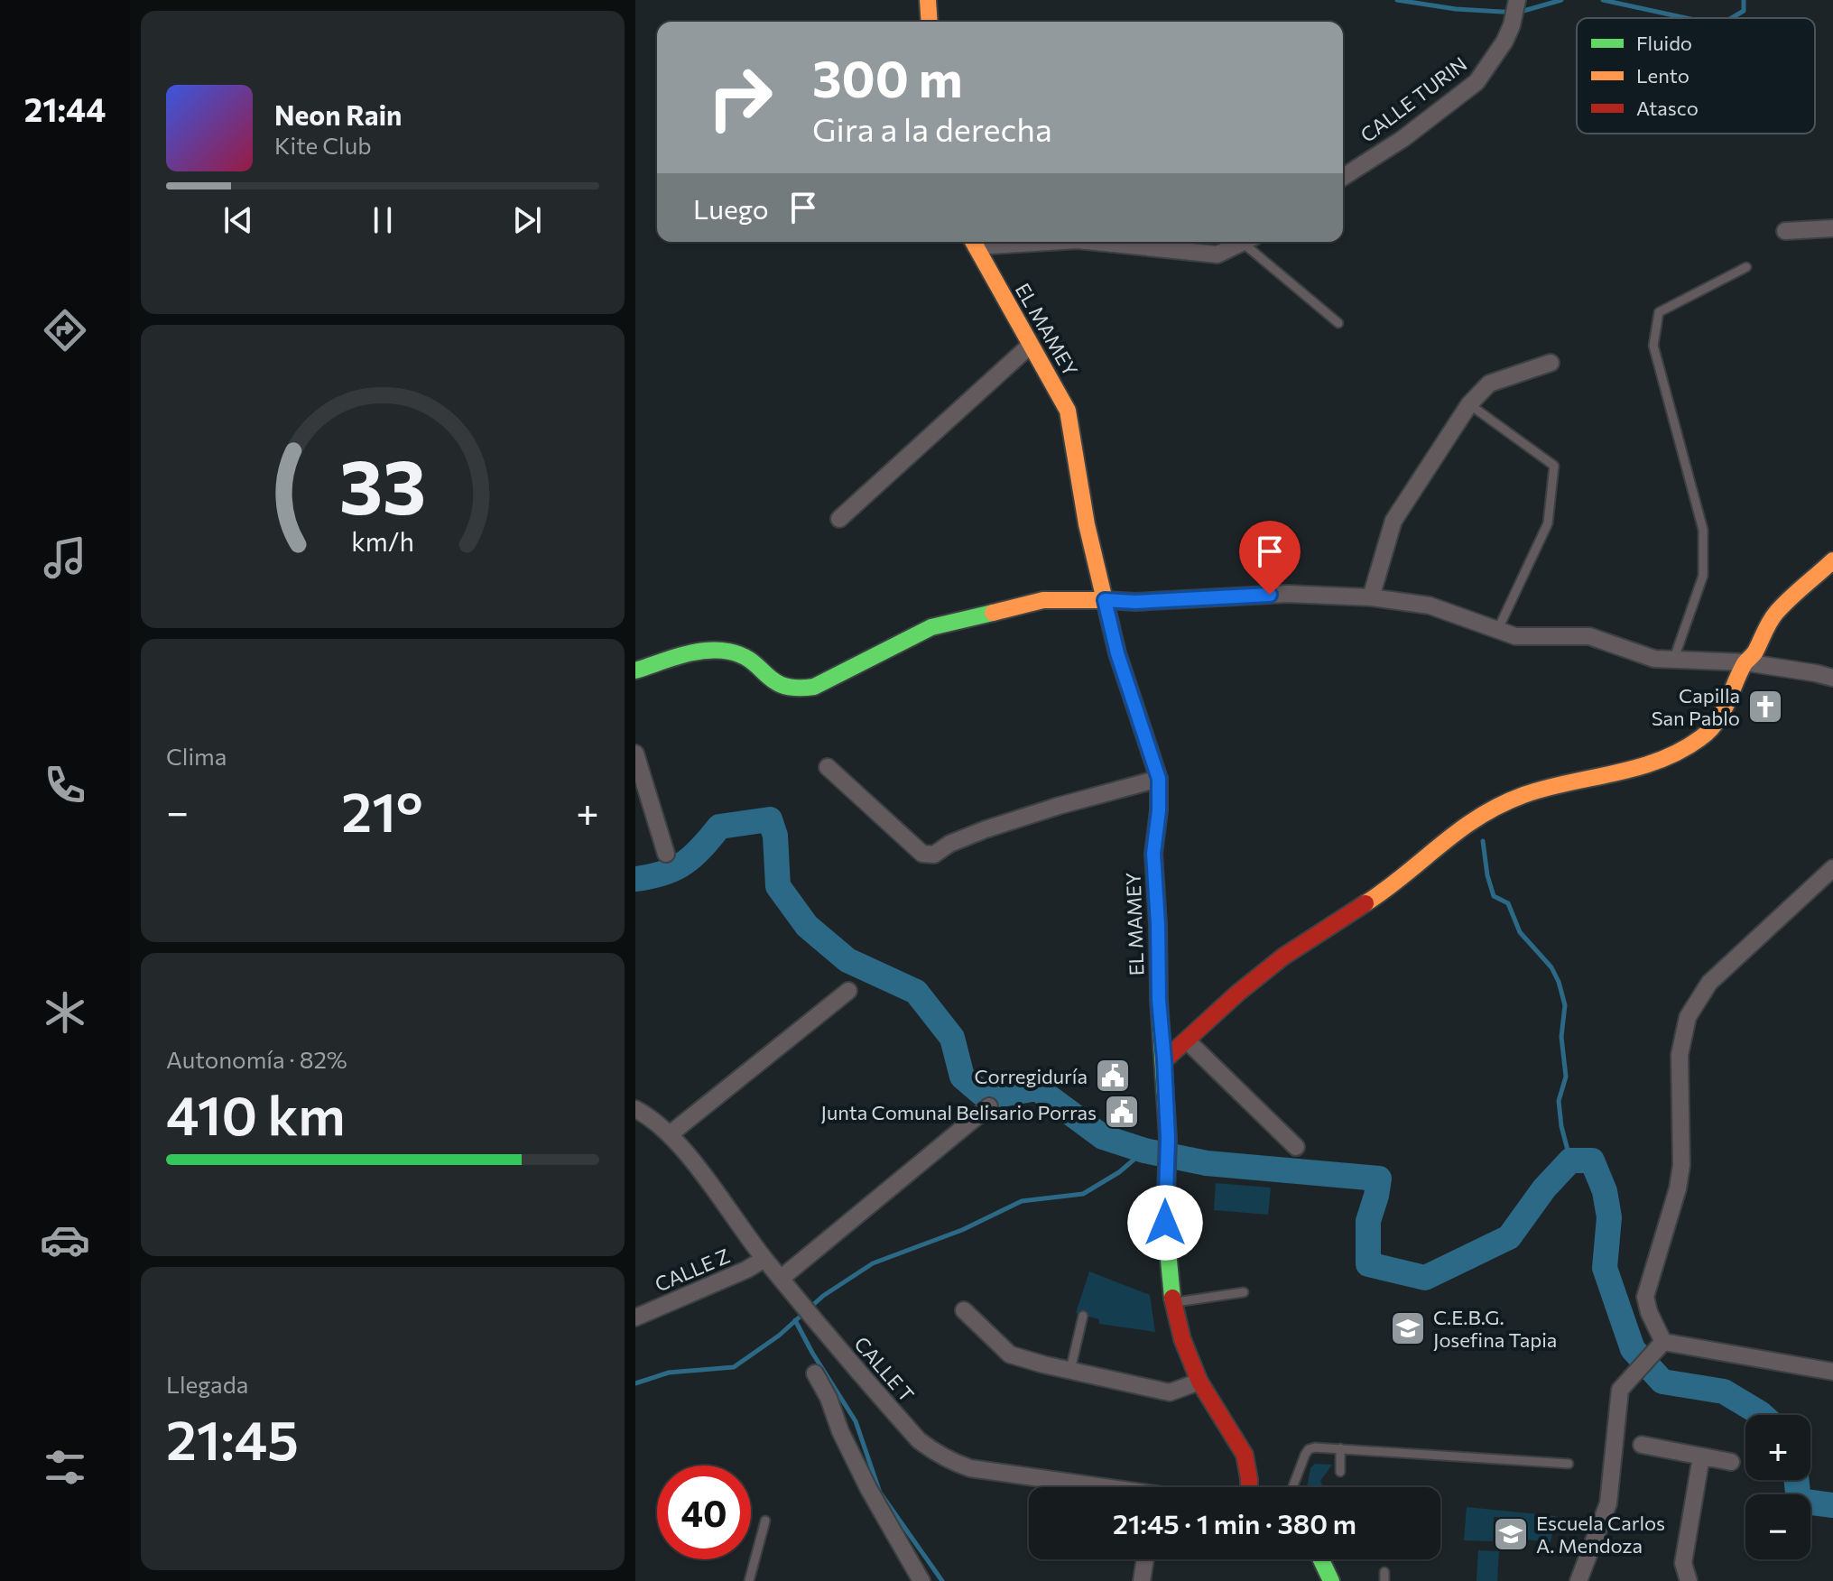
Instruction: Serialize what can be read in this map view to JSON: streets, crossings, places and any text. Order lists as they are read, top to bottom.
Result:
{
  "streets": {
    "street": [
      "CALLE TURIN",
      "EL MAMEY",
      "CALLE Z",
      "CALLE T"
    ]
  },
  "crossings": [
    ["CALLE Z", "CALLE T"]
  ],
  "places": {
    "church": ["Capilla San Pablo"],
    "public building": ["Corregiduría", "Junta Comunal Belisario Porras"],
    "school or university": ["C.E.B.G. Josefina Tapia", "Escuela Carlos A. Mendoza"]
  },
  "legend": ["Fluido", "Lento", "Atasco"],
  "page": {
    "tabs": "21:44",
    "turn": ["300 m", "Gira a la derecha"],
    "song": ["Neon Rain", "Kite Club"],
    "then": "Luego",
    "tile": [
      "Clima",
      ["Autonomía · 82%", "410 km"],
      ["Llegada", "21:45"]
    ],
    "heat": ["−", "21°", "+"],
    "map_buttons": ["+", "−"],
    "limit": "40",
    "trip": "21:45 · 1 min · 380 m",
    "gauge": ["33", "km/h"]
  }
}
